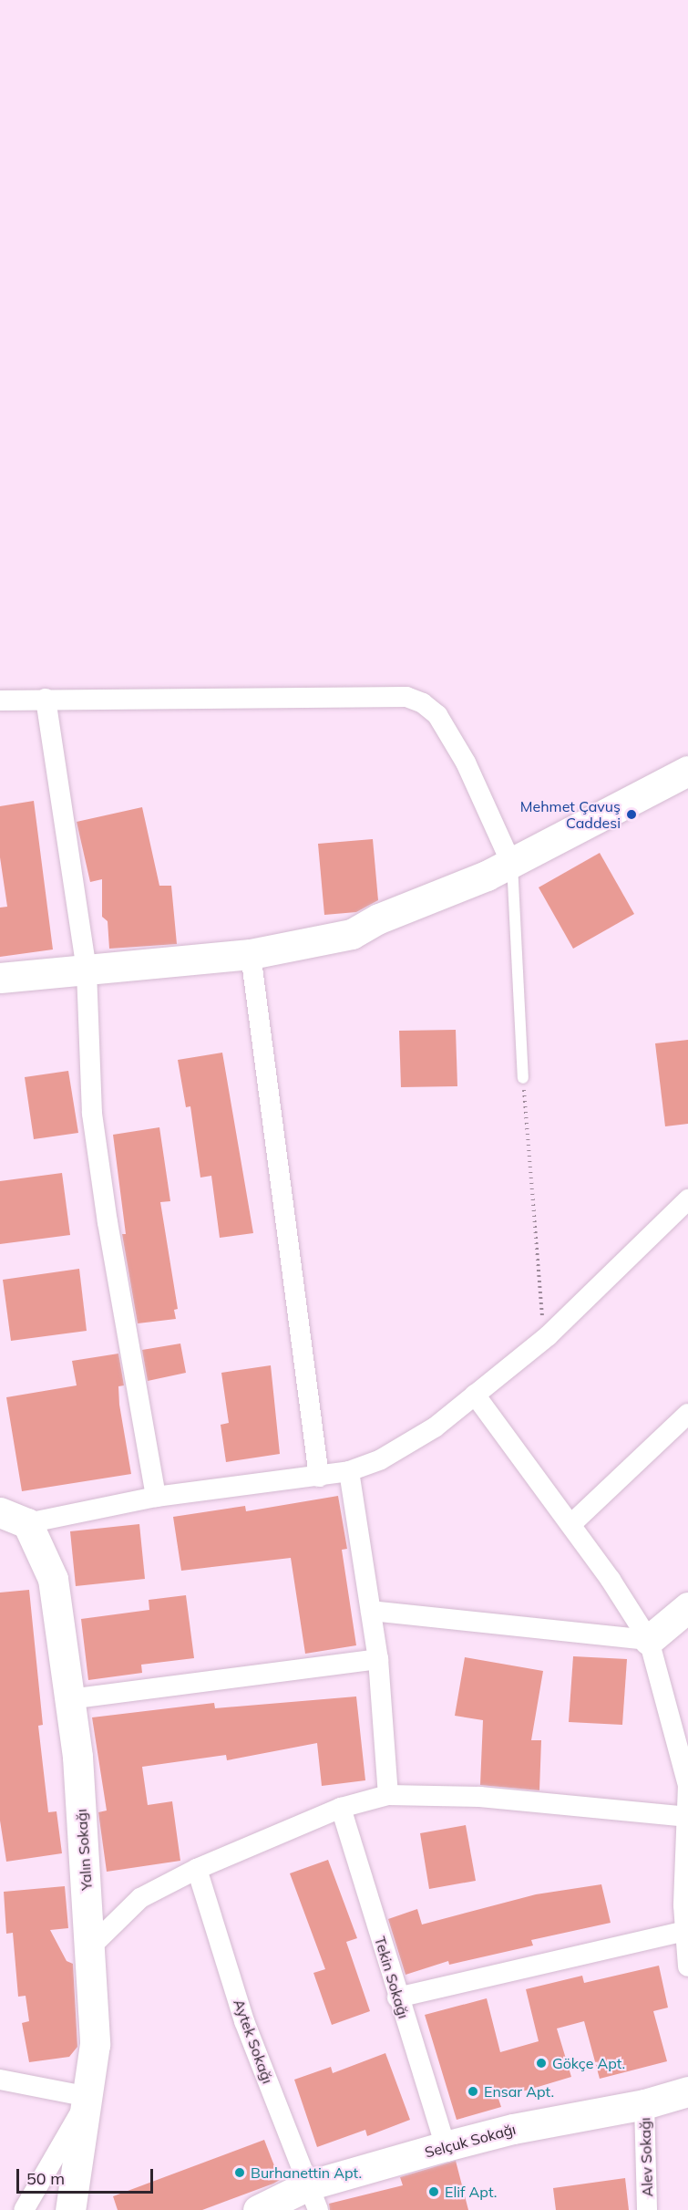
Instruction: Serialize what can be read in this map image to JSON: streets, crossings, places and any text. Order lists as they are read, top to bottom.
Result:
{
  "streets": {
    "street": [
      "Yalın Sokağı",
      "Tekin Sokağı",
      "Aytek Sokağı",
      "Selçuk Sokağı",
      "Alev Sokağı"
    ]
  },
  "crossings": [
    ["Tekin Sokağı", "Selçuk Sokağı"],
    ["Aytek Sokağı", "Selçuk Sokağı"],
    ["Selçuk Sokağı", "Alev Sokağı"]
  ],
  "places": [
    "Mehmet Çavuş Caddesi",
    "Gökçe Apt.",
    "Ensar Apt.",
    "Burhanettin Apt.",
    "Elif Apt."
  ],
  "scale_bar": "50 m"
}
